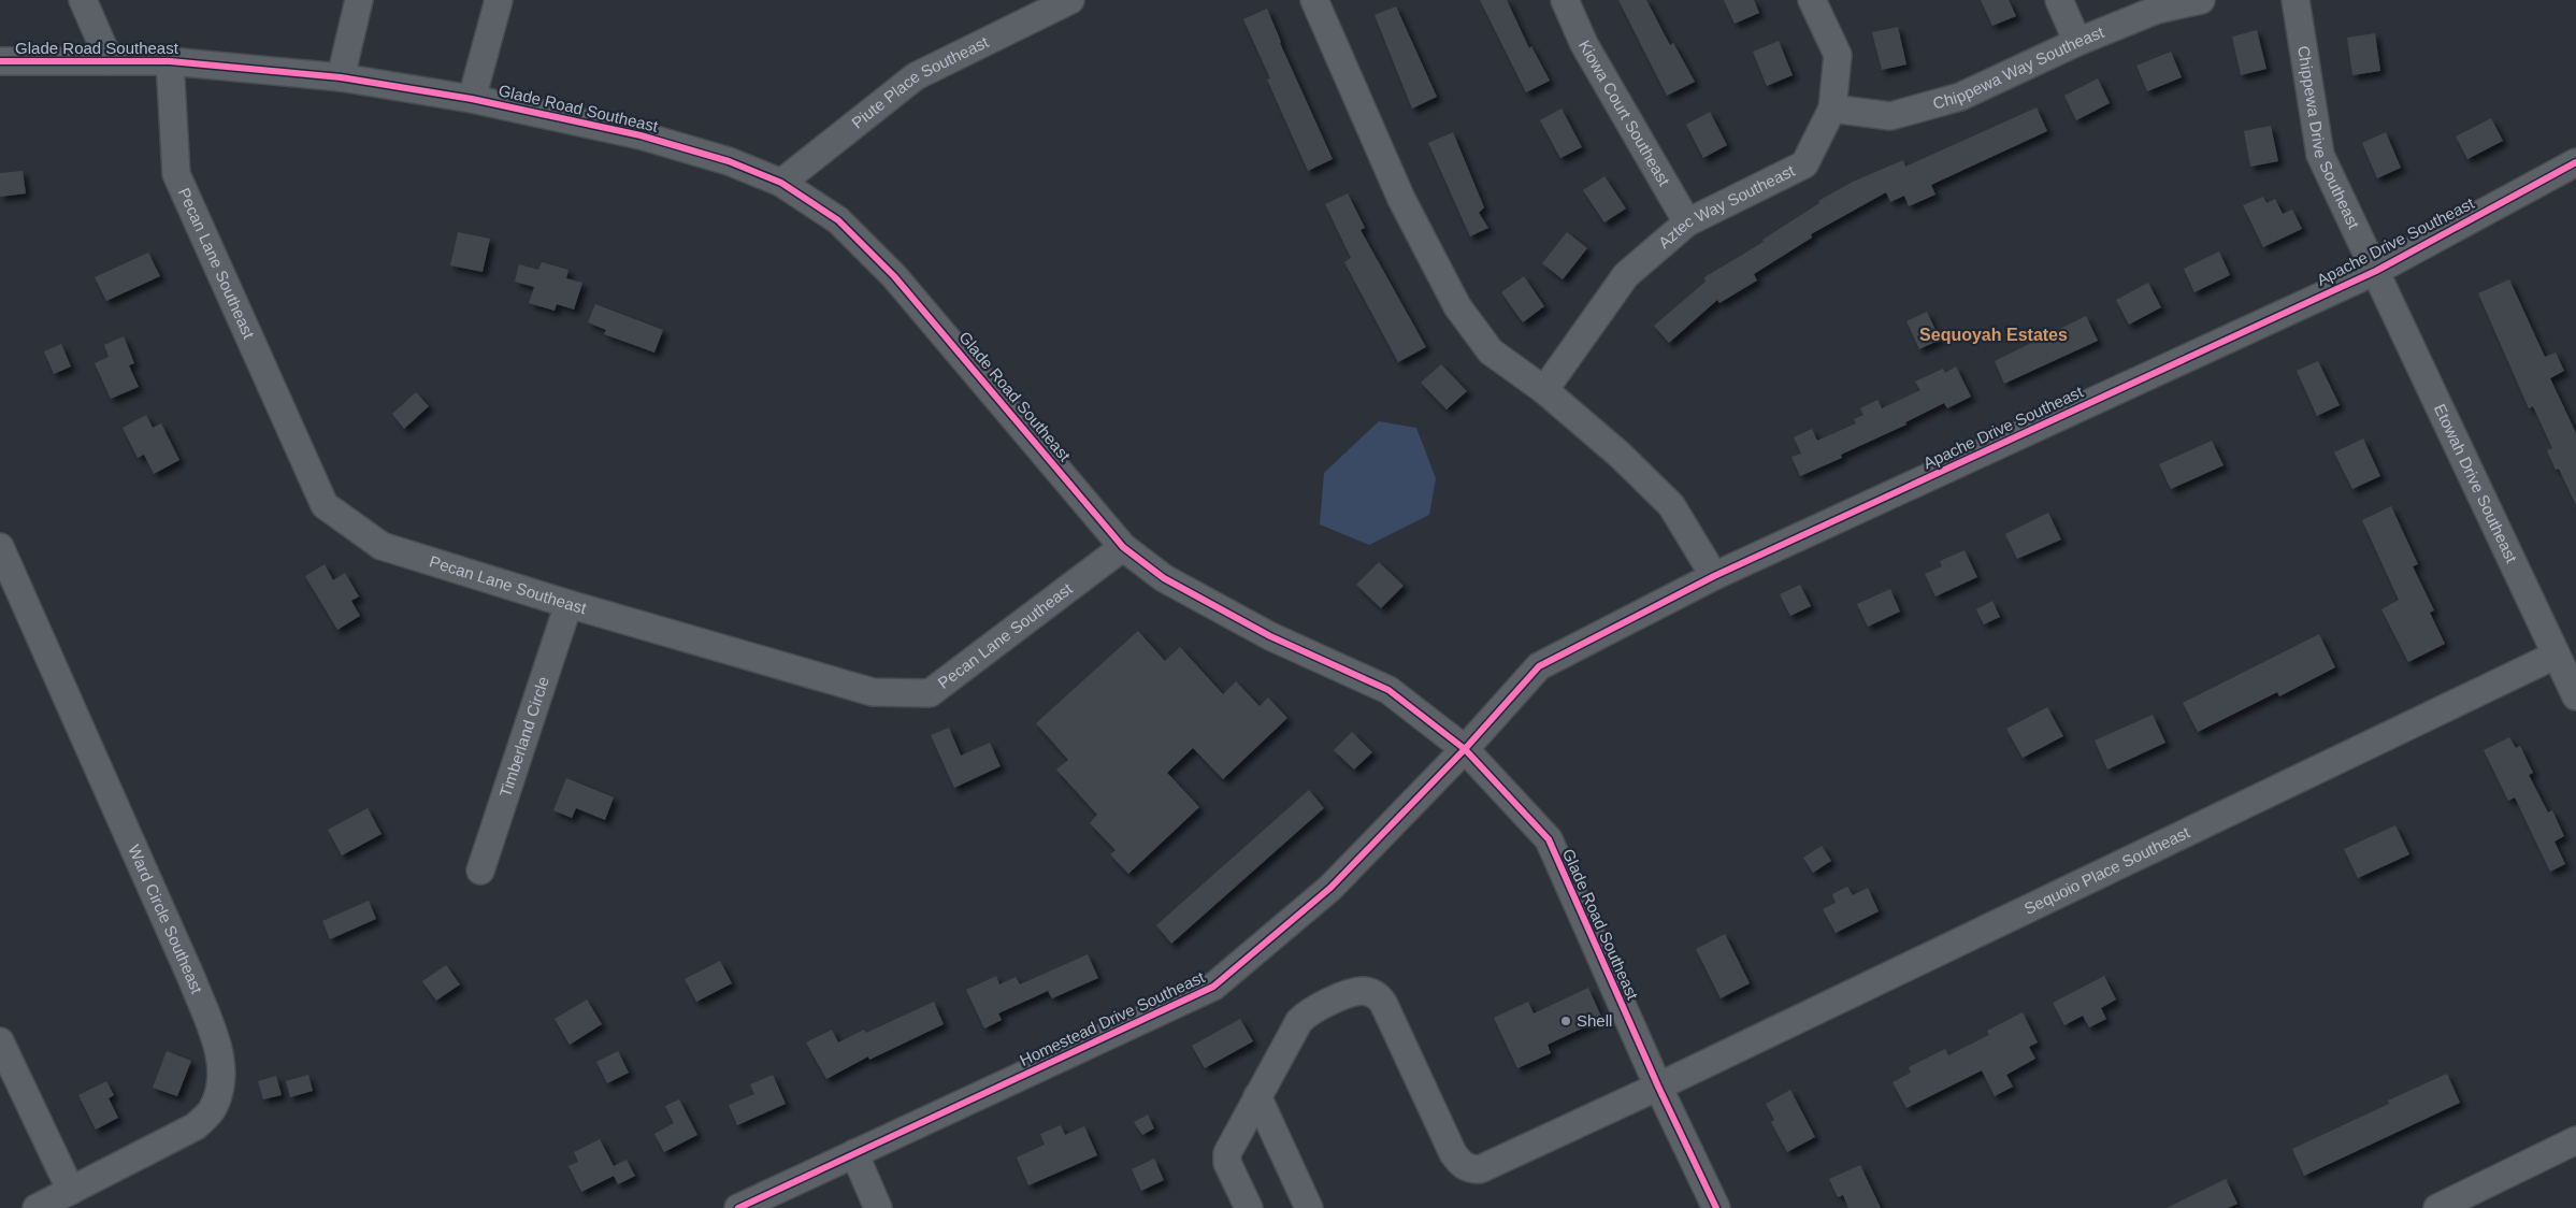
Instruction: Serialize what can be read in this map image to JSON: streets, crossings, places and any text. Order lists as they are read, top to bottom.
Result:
{
  "streets": {
    "street": [
      "Glade Road Southeast",
      "Chippewa Way Southeast",
      "Piute Place Southeast",
      "Kiowa Court Southeast",
      "Chippewa Drive Southeast",
      "Aztec Way Southeast",
      "Apache Drive Southeast",
      "Pecan Lane Southeast",
      "Etowah Drive Southeast",
      "Timberland Circle",
      "Sequoio Place Southeast",
      "Ward Circle Southeast",
      "Homestead Drive Southeast"
    ]
  },
  "crossings": [
    ["Glade Road Southeast", "Piute Place Southeast"],
    ["Glade Road Southeast", "Apache Drive Southeast"],
    ["Glade Road Southeast", "Pecan Lane Southeast"],
    ["Glade Road Southeast", "Sequoio Place Southeast"],
    ["Glade Road Southeast", "Homestead Drive Southeast"],
    ["Chippewa Way Southeast", "Aztec Way Southeast"],
    ["Kiowa Court Southeast", "Aztec Way Southeast"],
    ["Chippewa Drive Southeast", "Apache Drive Southeast"],
    ["Chippewa Drive Southeast", "Etowah Drive Southeast"],
    ["Apache Drive Southeast", "Etowah Drive Southeast"],
    ["Apache Drive Southeast", "Homestead Drive Southeast"],
    ["Pecan Lane Southeast", "Timberland Circle"],
    ["Etowah Drive Southeast", "Sequoio Place Southeast"]
  ],
  "districts": ["Sequoyah Estates"],
  "places": ["Shell"]
}
